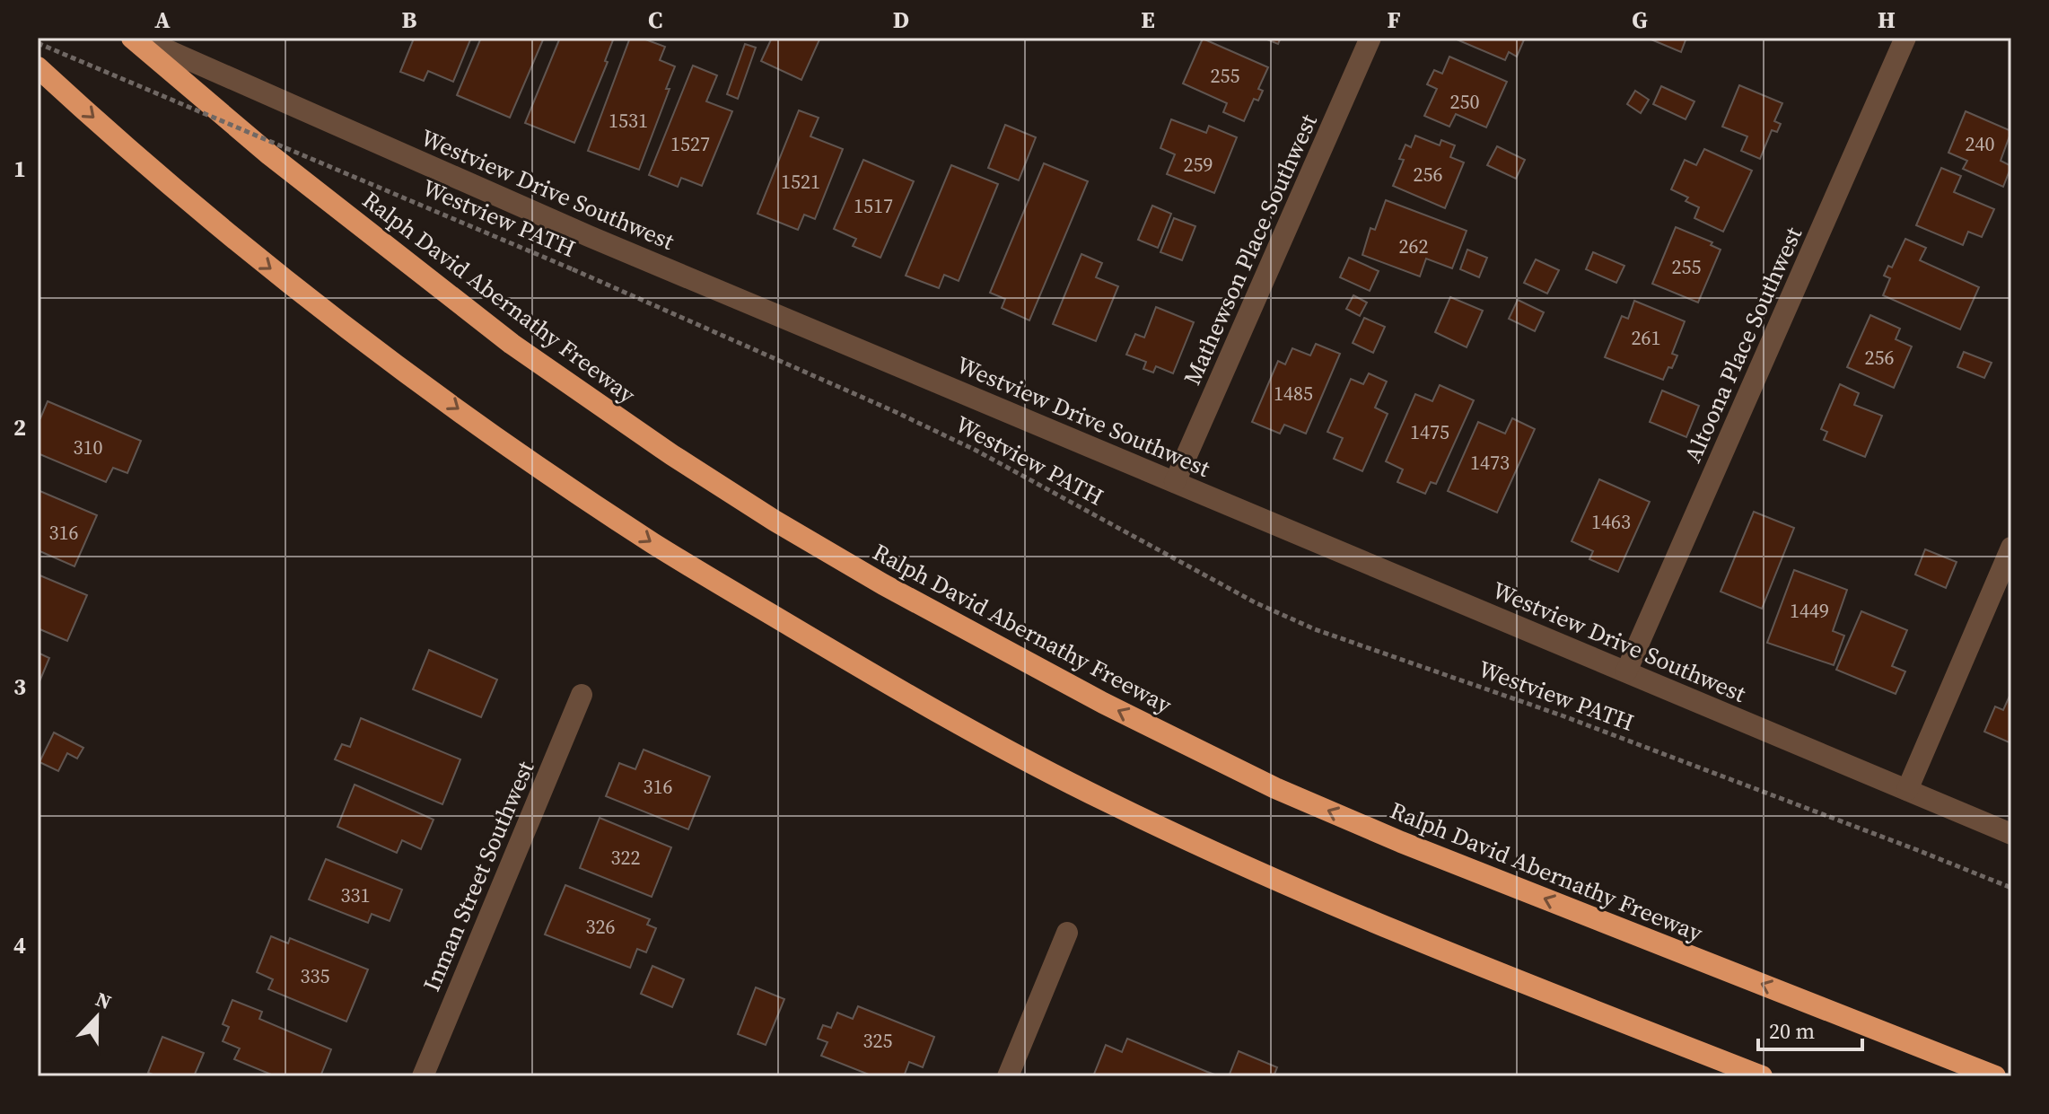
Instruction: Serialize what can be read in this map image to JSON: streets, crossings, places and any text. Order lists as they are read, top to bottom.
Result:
{
  "streets": {
    "highway": ["Ralph David Abernathy Freeway"],
    "street": [
      "Westview Drive Southwest",
      "Mathewson Place Southwest",
      "Altoona Place Southwest",
      "Inman Street Southwest"
    ],
    "path": ["Westview PATH"]
  },
  "crossings": [
    ["Westview Drive Southwest", "Mathewson Place Southwest"],
    ["Westview Drive Southwest", "Altoona Place Southwest"]
  ],
  "house_numbers": [
    "255",
    "250",
    "1531",
    "1527",
    "240",
    "259",
    "256",
    "1521",
    "1517",
    "262",
    "255",
    "261",
    "256",
    "1485",
    "1475",
    "310",
    "1473",
    "1463",
    "316",
    "1449",
    "316",
    "322",
    "331",
    "326",
    "335",
    "325"
  ],
  "scale_bar": "20 m",
  "north": "top",
  "grid": {
    "columns": [
      "A",
      "B",
      "C",
      "D",
      "E",
      "F",
      "G",
      "H"
    ],
    "rows": [
      "1",
      "2",
      "3",
      "4"
    ]
  }
}
